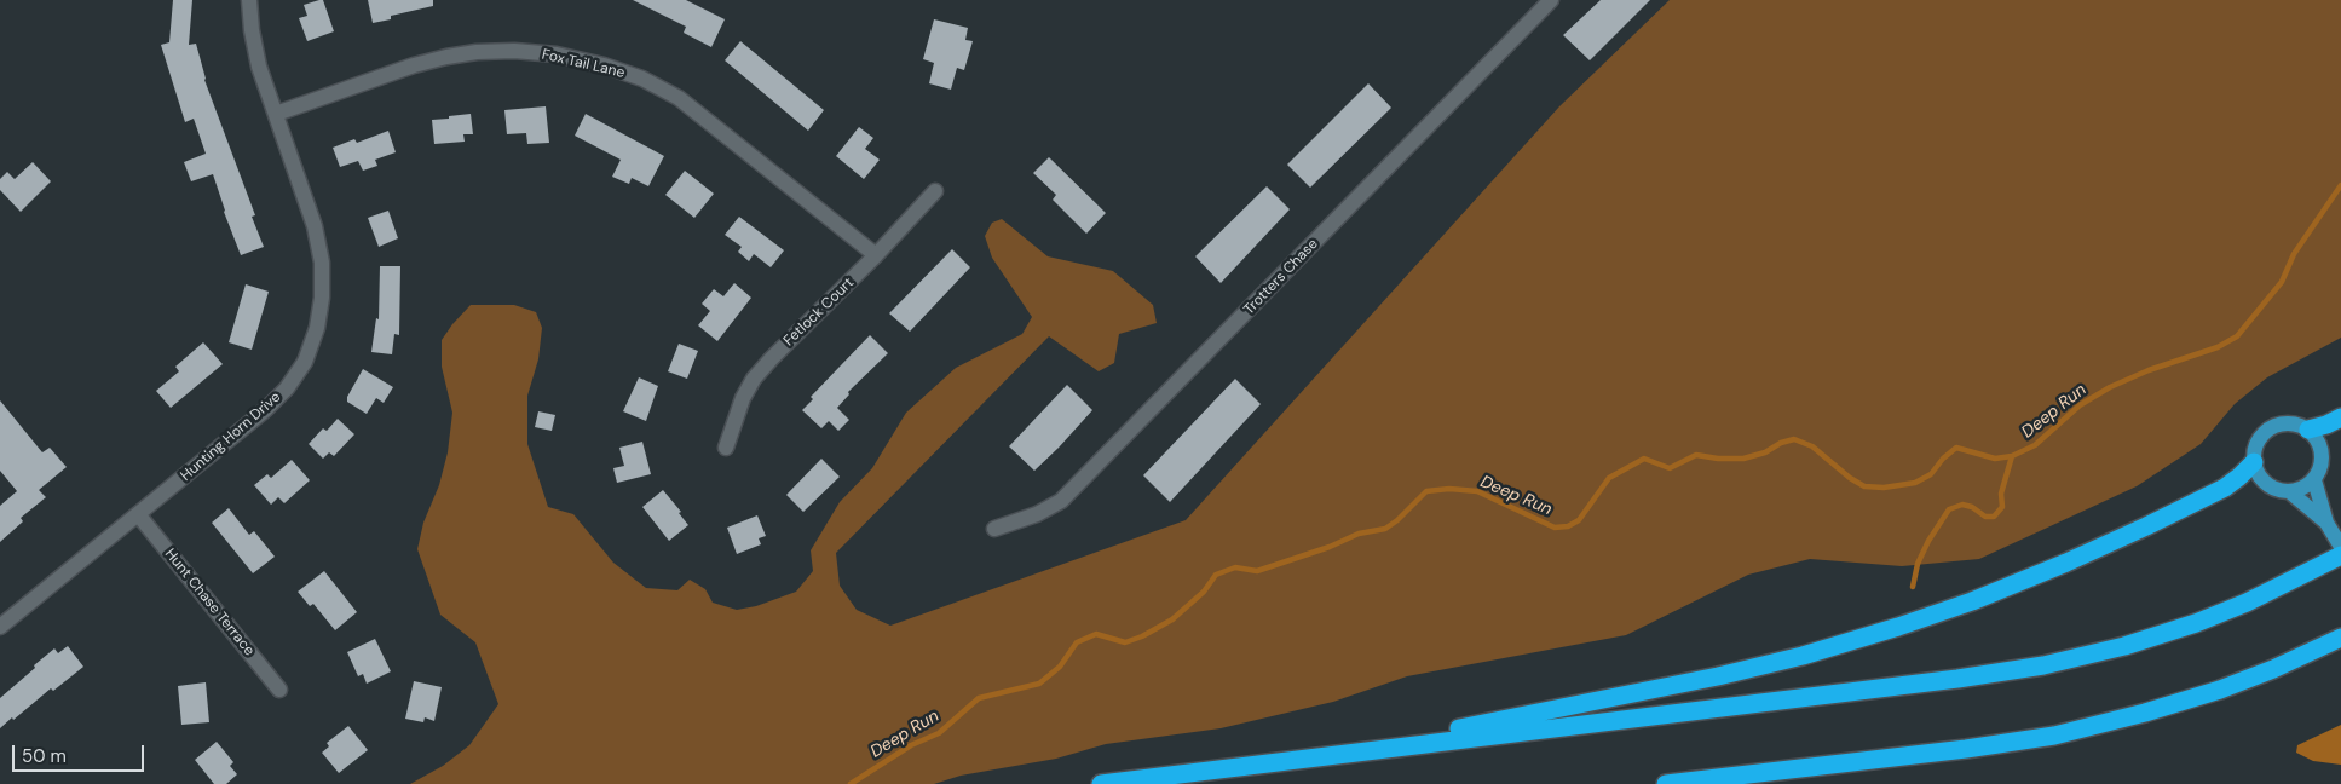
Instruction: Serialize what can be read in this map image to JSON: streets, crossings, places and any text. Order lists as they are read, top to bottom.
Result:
{
  "streets": {
    "street": [
      "Fox Tail Lane",
      "Trotters Chase",
      "Fetlock Court",
      "Hunting Horn Drive",
      "Hunt Chase Terrace"
    ]
  },
  "crossings": [
    ["Fox Tail Lane", "Fetlock Court"],
    ["Fox Tail Lane", "Hunting Horn Drive"],
    ["Hunting Horn Drive", "Hunt Chase Terrace"]
  ],
  "water": ["Deep Run"],
  "scale_bar": "50 m"
}
